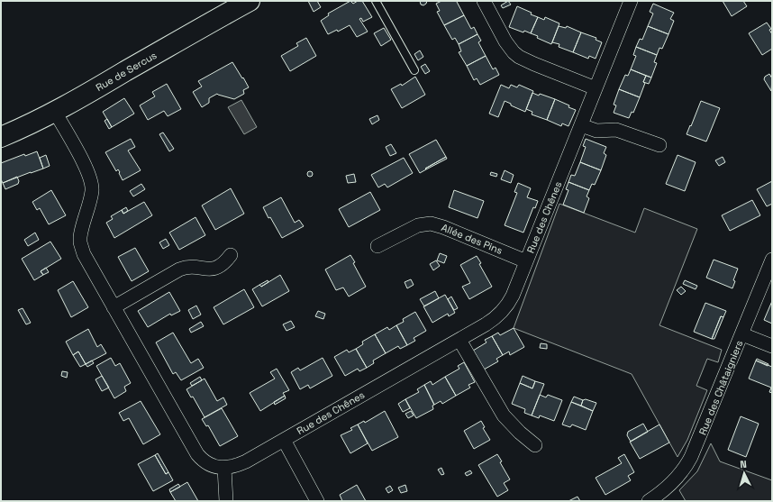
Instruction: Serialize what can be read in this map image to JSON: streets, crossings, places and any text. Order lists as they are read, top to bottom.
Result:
{
  "streets": {
    "street": [
      "Rue de Sercus",
      "Rue des Chênes",
      "Allée des Pins",
      "Rue des Châtaigniers"
    ]
  },
  "crossings": [
    ["Rue de Sercus", "Rue des Chênes"],
    ["Rue des Chênes", "Allée des Pins"]
  ],
  "north": "top"
}
